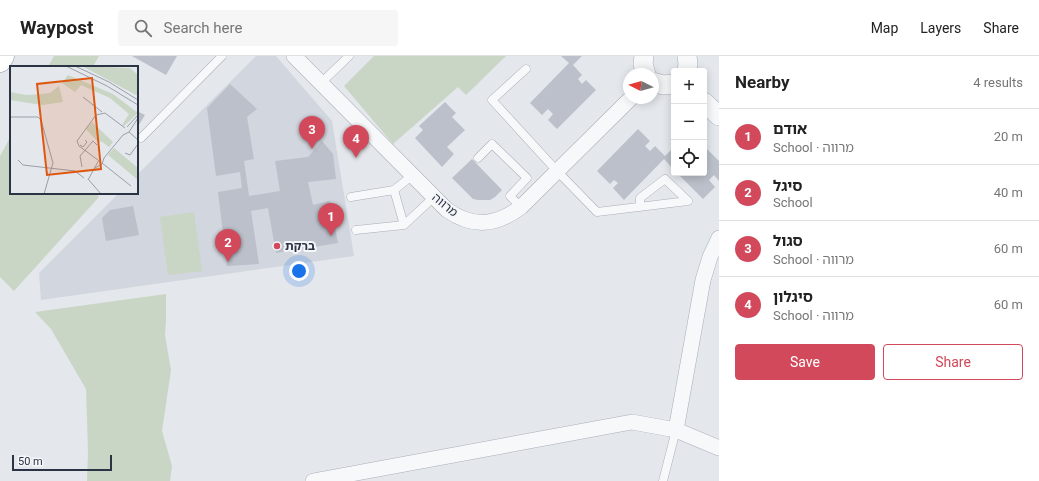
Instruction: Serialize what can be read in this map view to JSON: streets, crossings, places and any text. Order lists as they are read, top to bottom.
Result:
{
  "streets": {
    "street": ["מרווה"]
  },
  "places": ["ברקת"],
  "scale_bar": "50 m",
  "north": "left",
  "page": {
    "header": "Waypost",
    "search": "Search here",
    "nav": ["Map", "Layers", "Share"],
    "heading": ["Nearby", "4 results"],
    "map_buttons": ["+", "−"],
    "list": [
      {
        "mark": "1",
        "name": "אודם",
        "note": "School · מרווה",
        "value": "20 m"
      },
      {
        "mark": "2",
        "name": "סיגל",
        "note": "School",
        "value": "40 m"
      },
      {
        "mark": "3",
        "name": "סגול",
        "note": "School · מרווה",
        "value": "60 m"
      },
      {
        "mark": "4",
        "name": "סיגלון",
        "note": "School · מרווה",
        "value": "60 m"
      }
    ],
    "pins": [
      "3",
      "4",
      "1",
      "2"
    ],
    "buttons": ["Save", "Share"],
    "scale": "50 m"
  }
}
